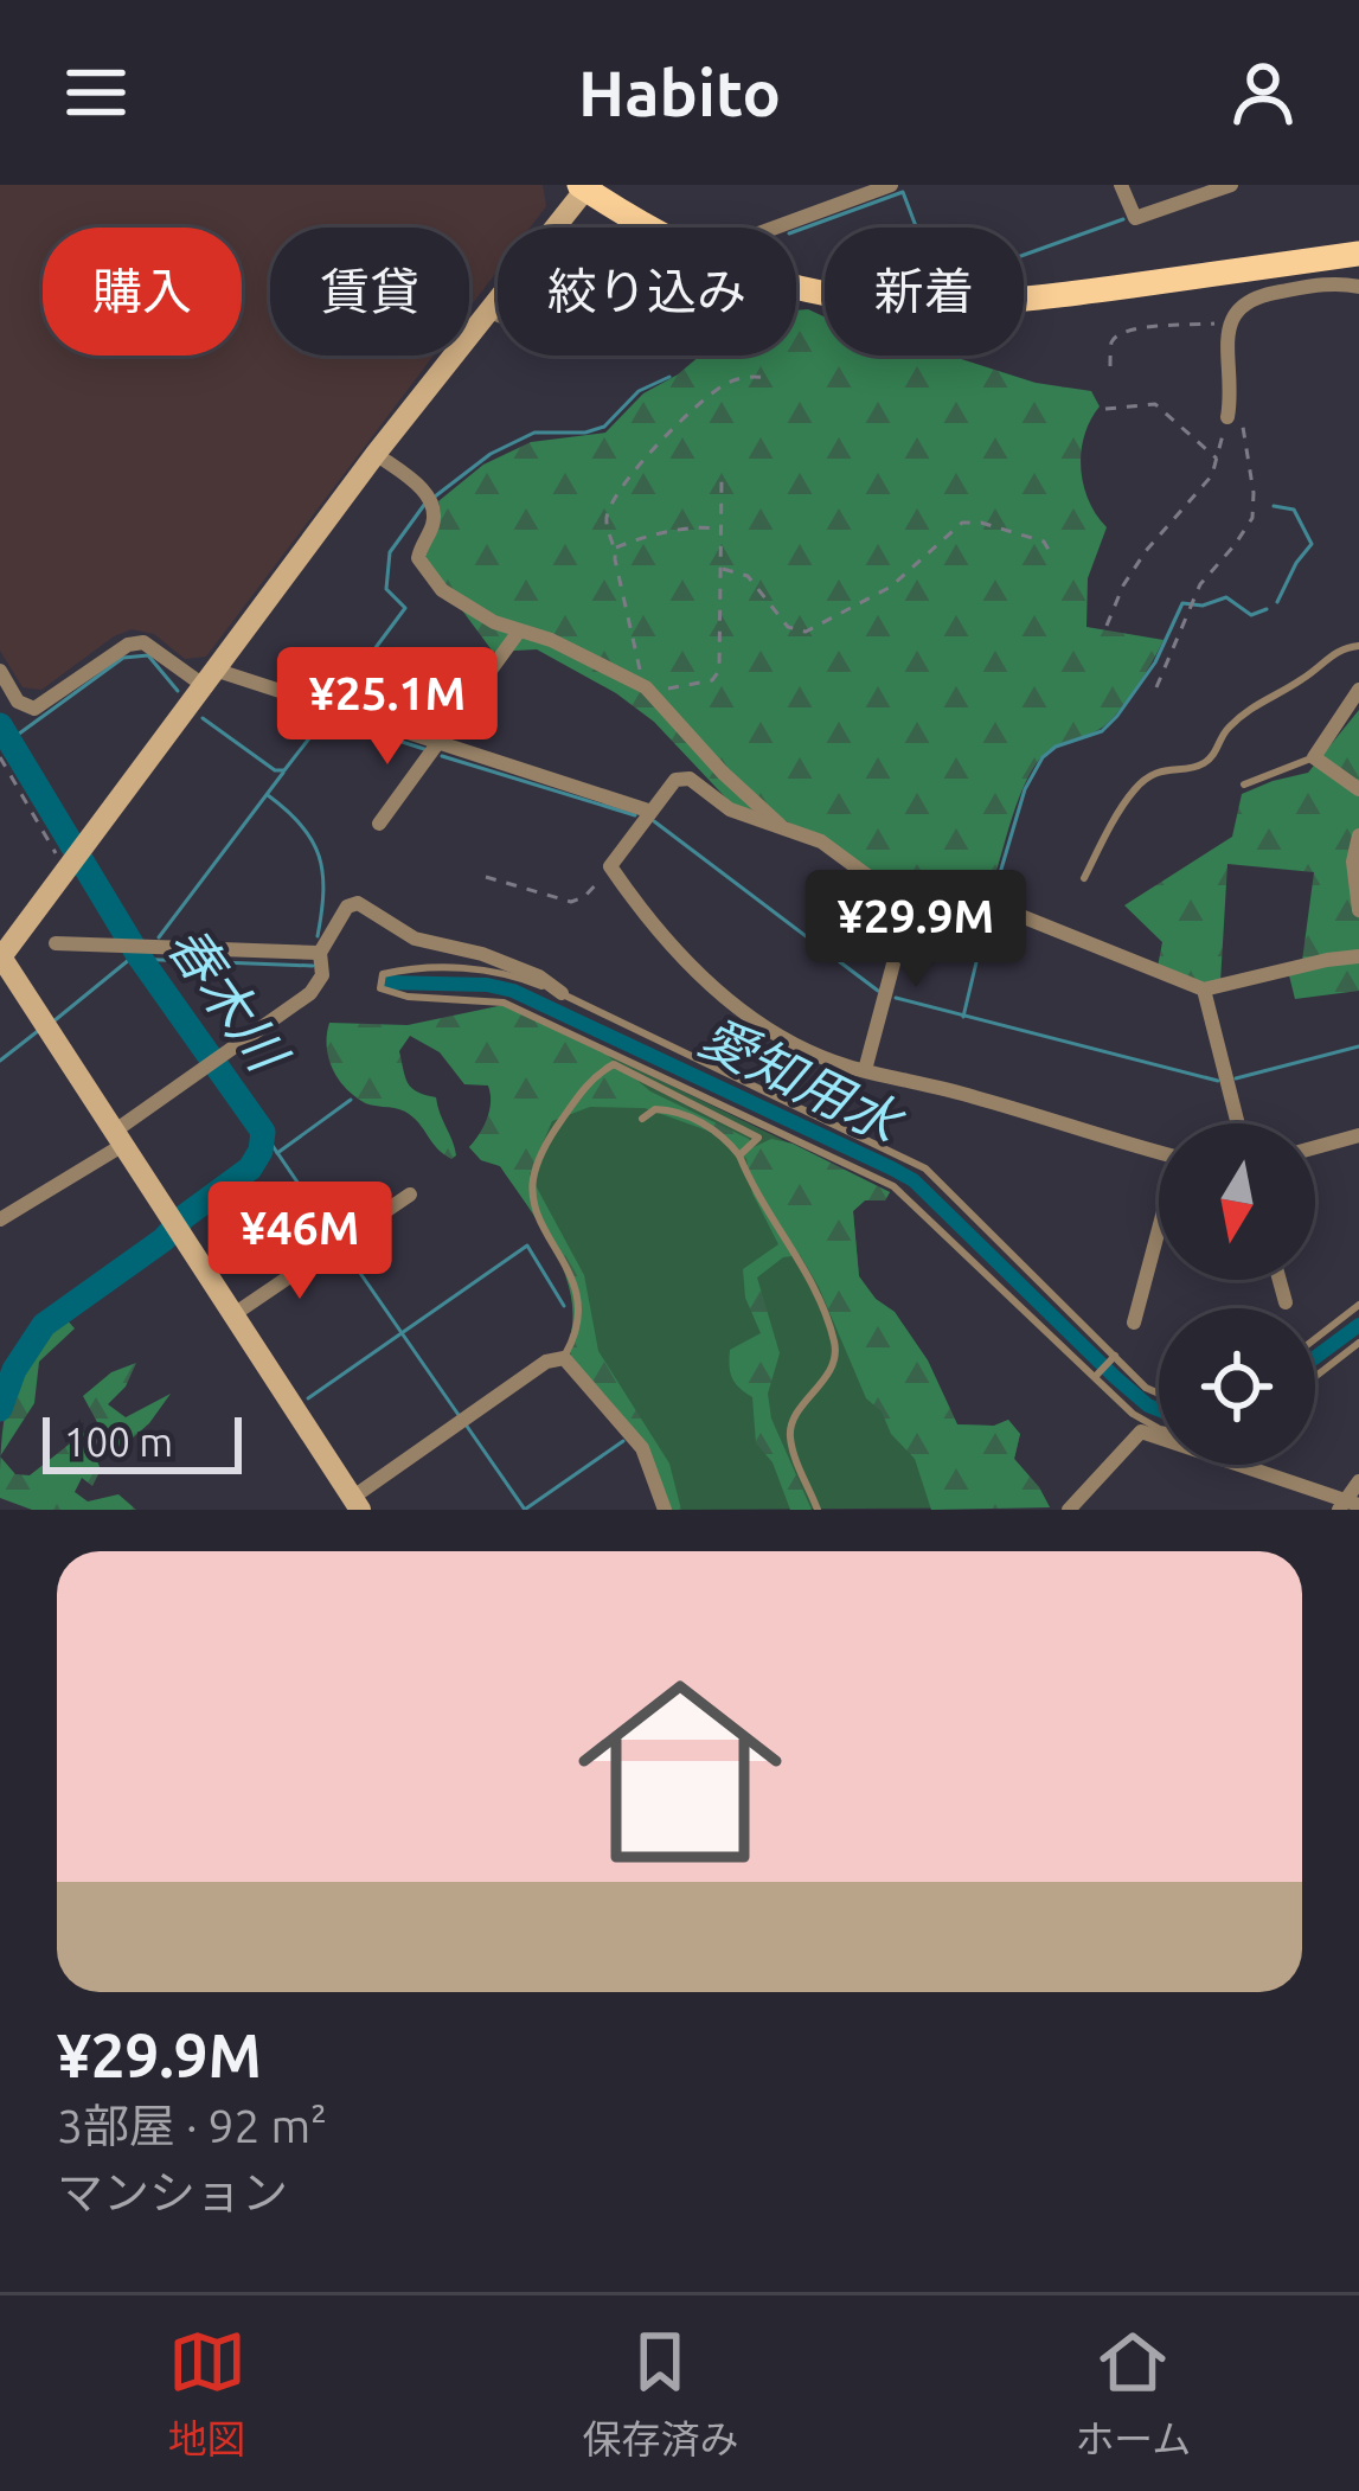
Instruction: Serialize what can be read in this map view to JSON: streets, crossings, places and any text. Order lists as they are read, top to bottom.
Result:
{
  "water": ["春木川", "愛知用水"],
  "scale_bar": "100 m",
  "north": "bottom",
  "page": {
    "header": "Habito",
    "chip": [
      "購入",
      "賃貸",
      "絞り込み",
      "新着"
    ],
    "price": ["¥25.1M", "¥29.9M", "¥46M"],
    "scale": "100 m",
    "list": [
      {
        "name": "¥29.9M",
        "note": "3部屋 · 92 m² · マンション"
      }
    ],
    "tabs": ["地図", "保存済み", "ホーム"]
  }
}
